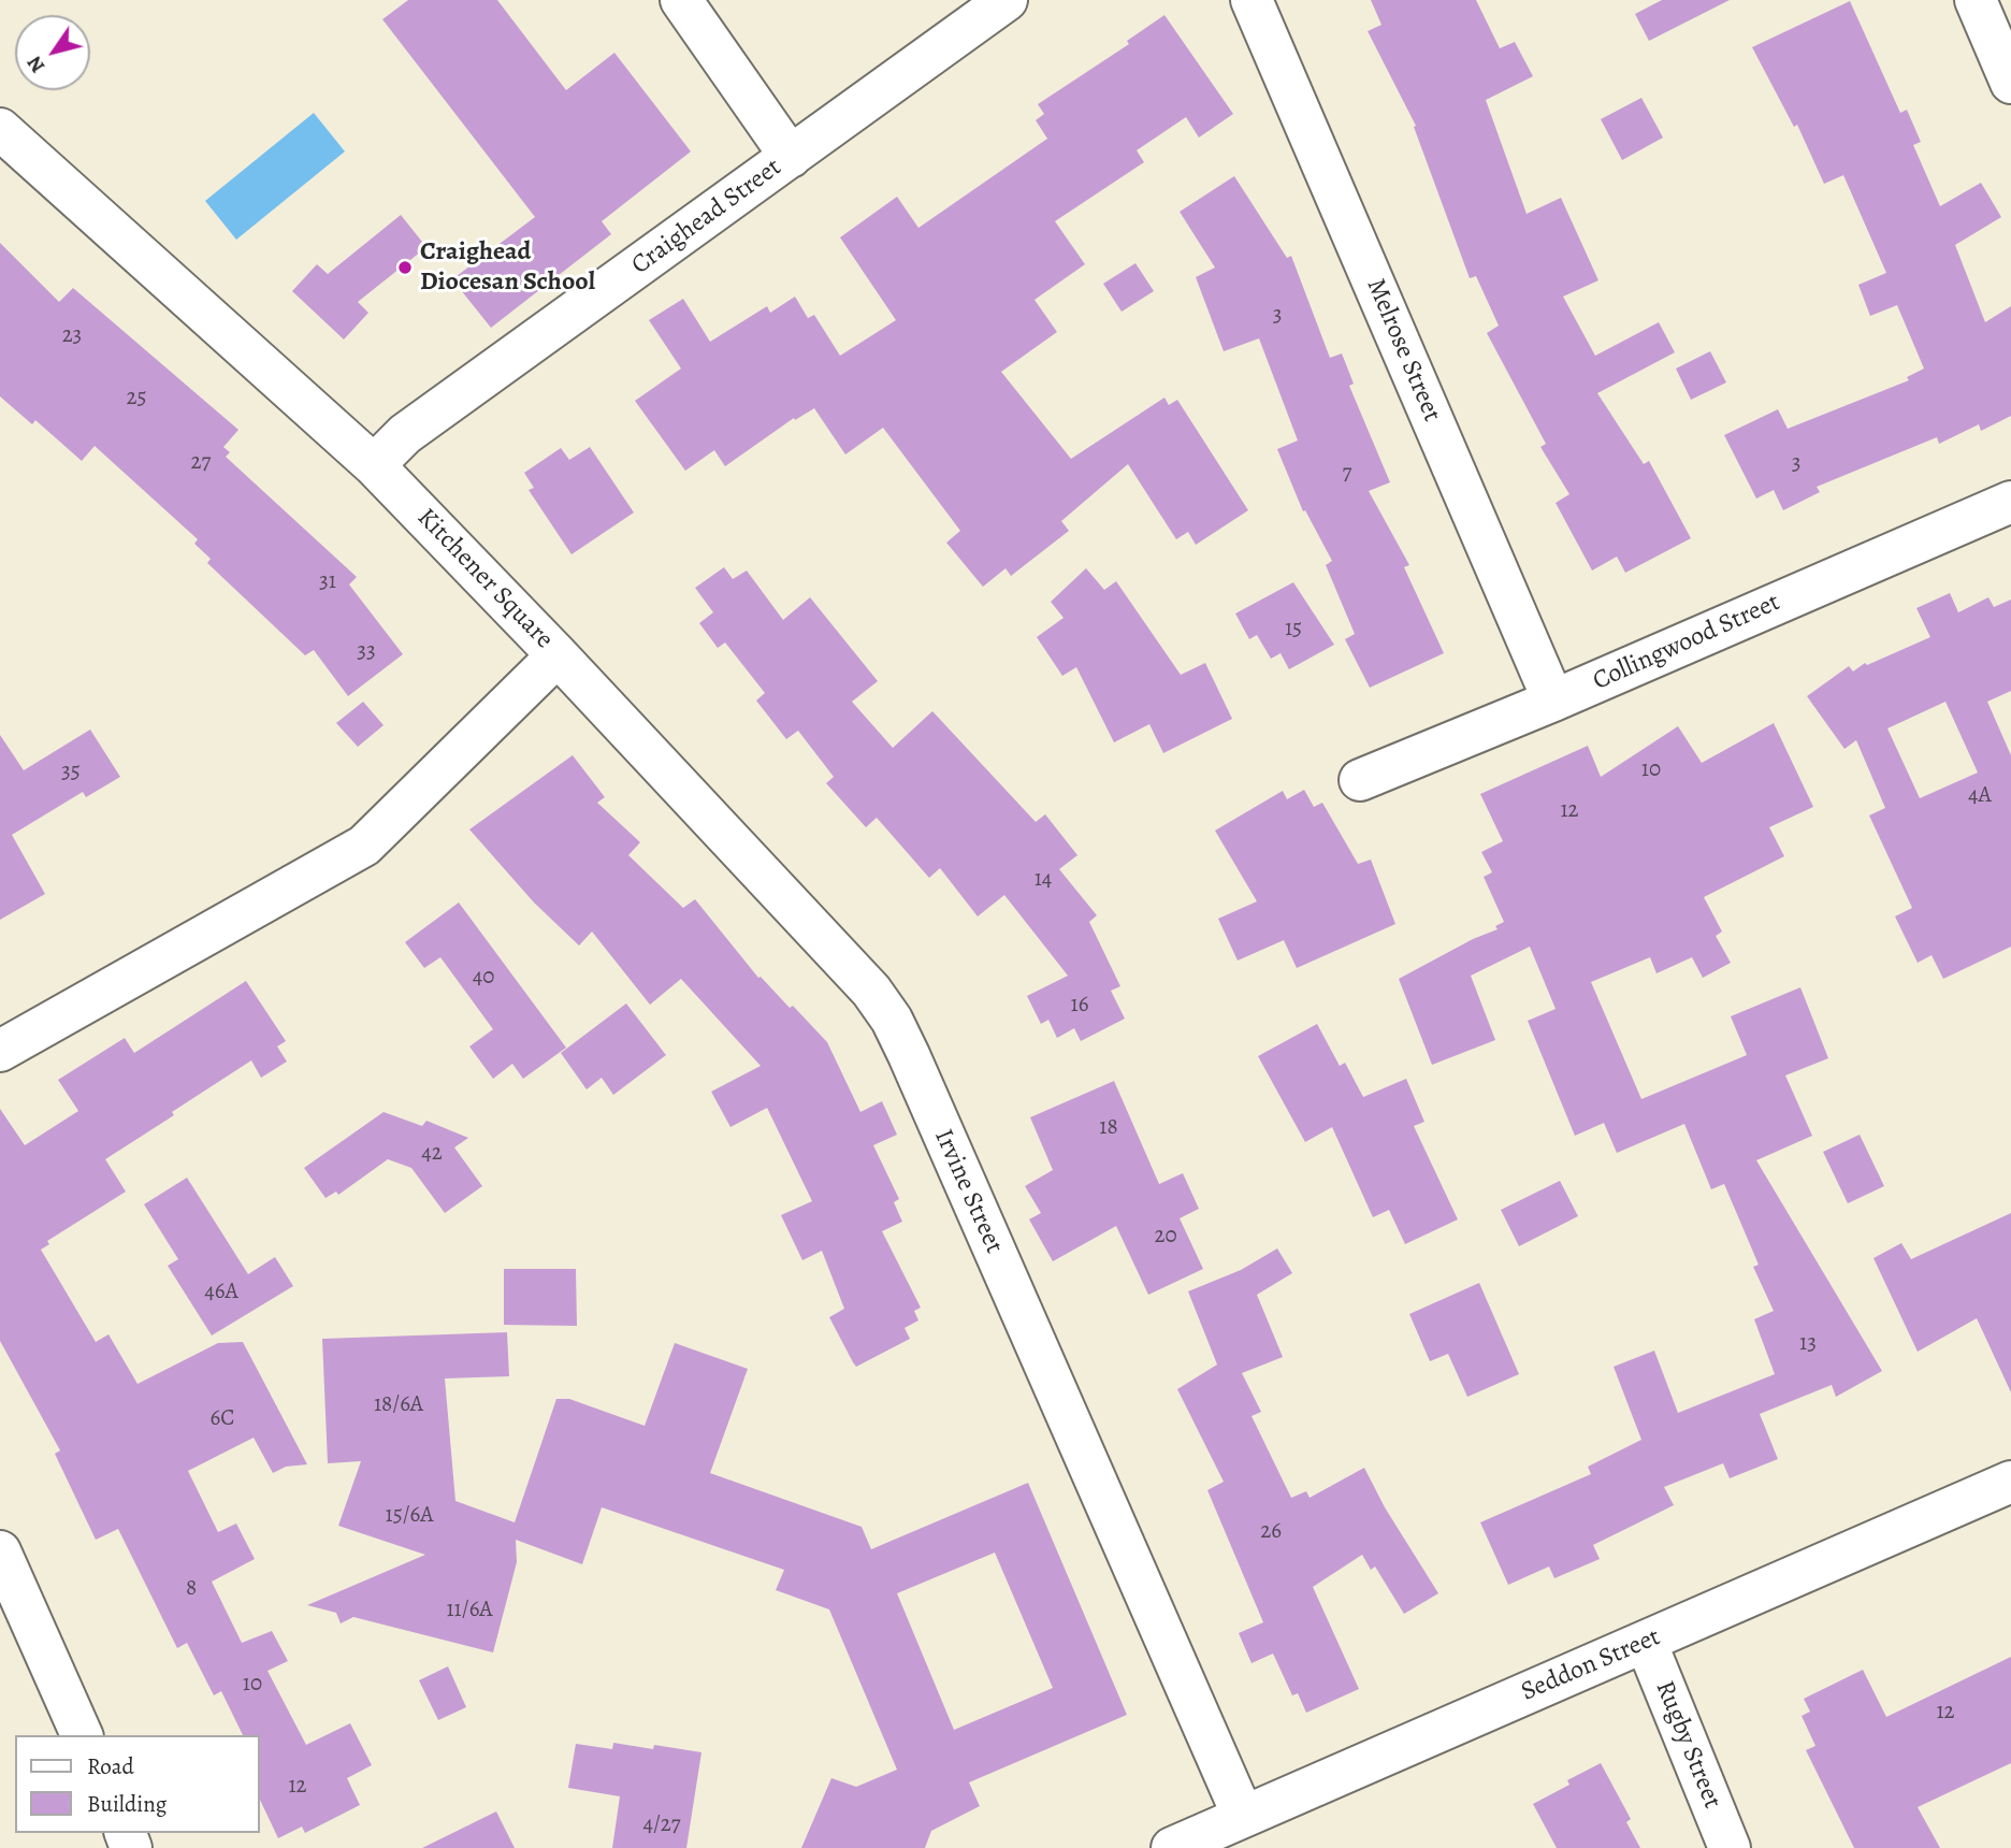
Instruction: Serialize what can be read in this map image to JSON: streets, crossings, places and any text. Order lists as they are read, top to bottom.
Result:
{
  "streets": {
    "street": [
      "Craighead Street",
      "Melrose Street",
      "Kitchener Square",
      "Collingwood Street",
      "Irvine Street",
      "Seddon Street",
      "Rugby Street"
    ]
  },
  "crossings": [
    ["Craighead Street", "Kitchener Square"],
    ["Melrose Street", "Collingwood Street"],
    ["Kitchener Square", "Irvine Street"],
    ["Irvine Street", "Seddon Street"],
    ["Seddon Street", "Rugby Street"]
  ],
  "places": ["Craighead Diocesan School"],
  "house_numbers": [
    "3",
    "23",
    "25",
    "27",
    "3",
    "7",
    "31",
    "15",
    "33",
    "10",
    "35",
    "4A",
    "12",
    "14",
    "40",
    "16",
    "18",
    "42",
    "20",
    "46A",
    "13",
    "18/6A",
    "6C",
    "15/6A",
    "26",
    "8",
    "11/6A",
    "10",
    "12",
    "12",
    "4/27"
  ],
  "legend": ["Road", "Building"],
  "north": "bottom left"
}
